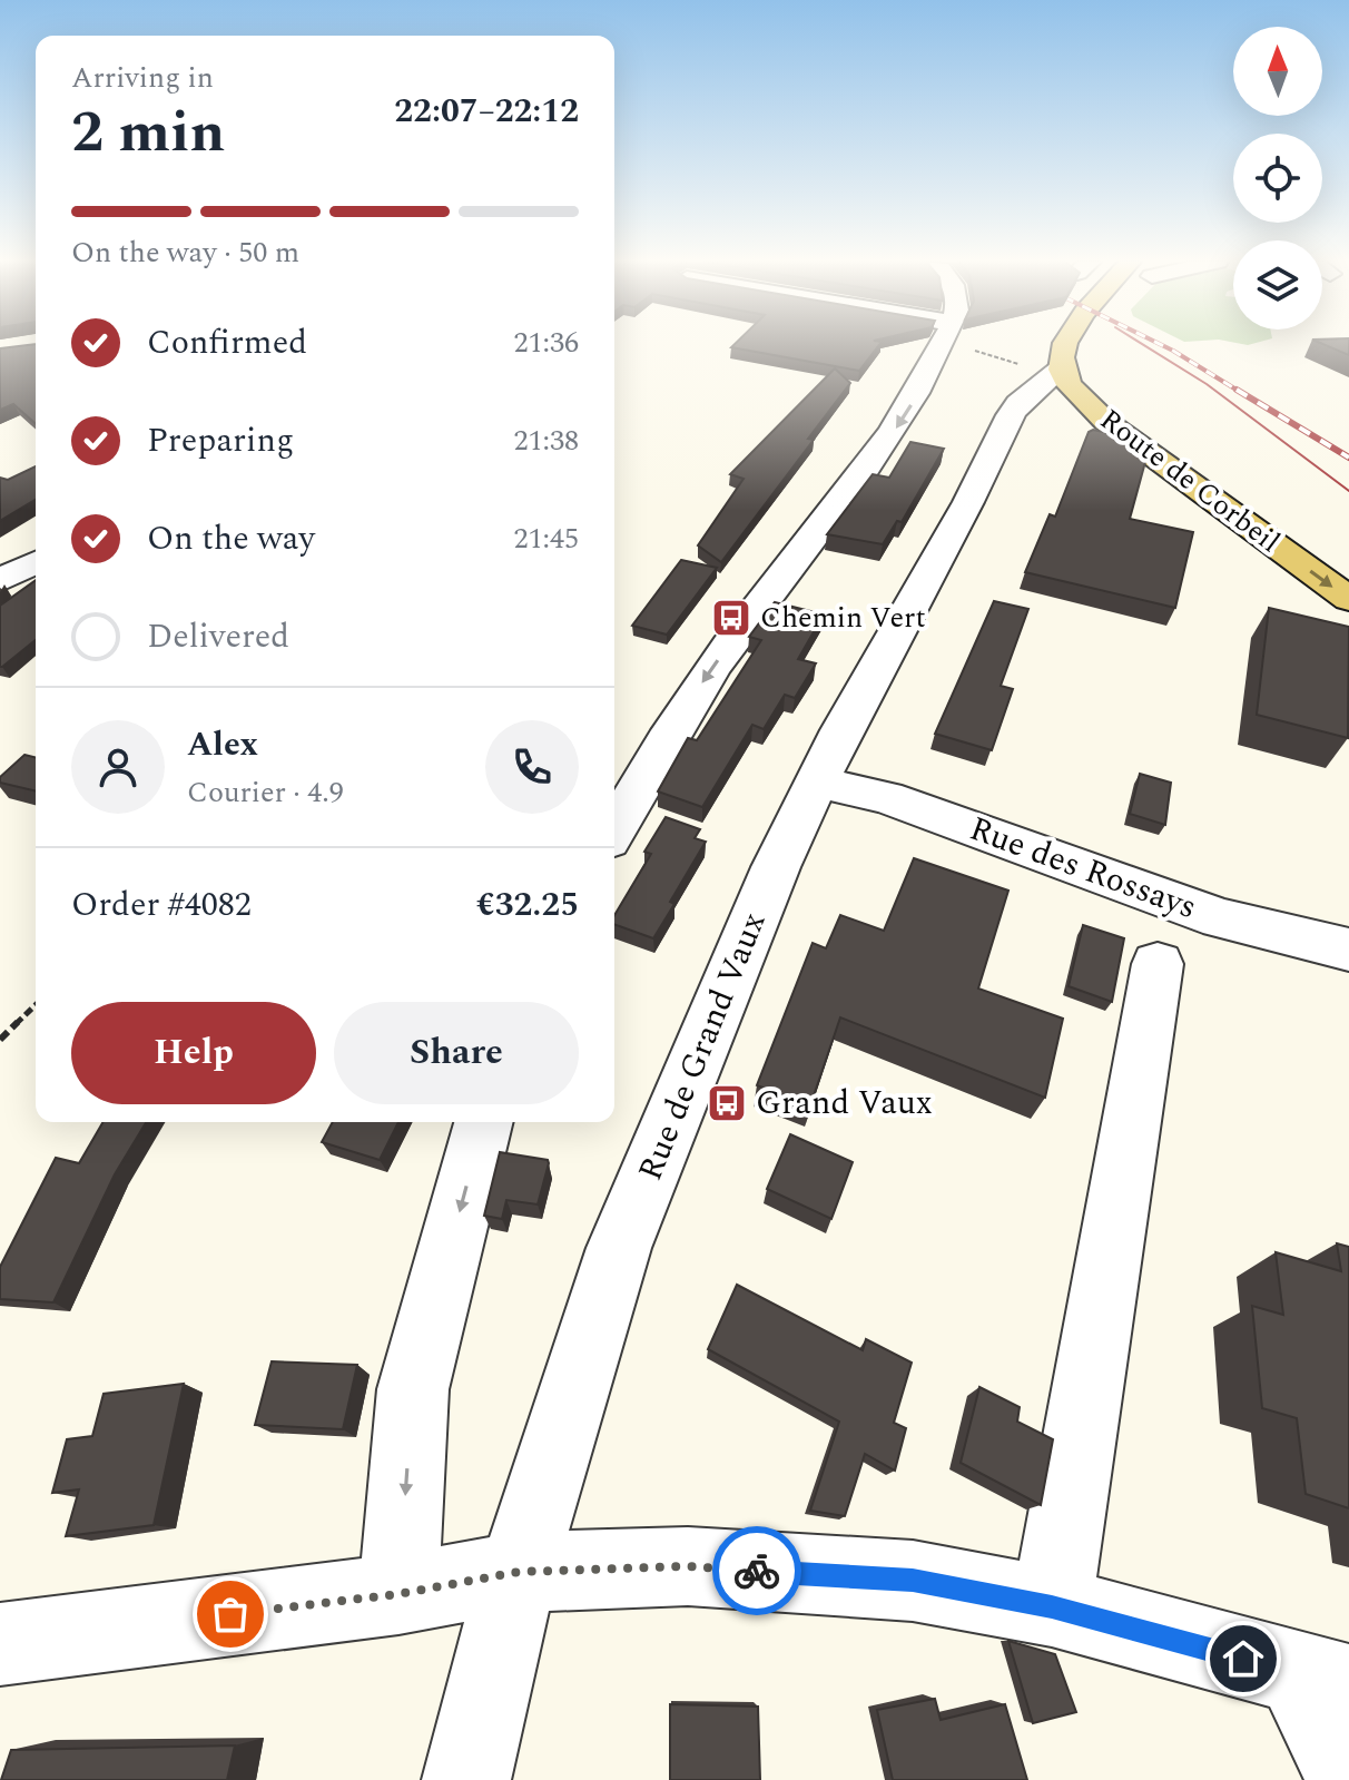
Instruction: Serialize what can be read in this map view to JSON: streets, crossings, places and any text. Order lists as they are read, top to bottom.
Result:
{
  "streets": {
    "main road": ["Route de Corbeil"],
    "street": ["Rue des Rossays", "Rue de Grand Vaux"]
  },
  "crossings": [
    ["Route de Corbeil", "Rue de Grand Vaux"],
    ["Rue des Rossays", "Rue de Grand Vaux"]
  ],
  "places": {
    "bus stop": ["Chemin Vert", "Grand Vaux"]
  },
  "north": "top",
  "page": {
    "heading": ["2 min", "Arriving in", "22:07–22:12"],
    "panel": [
      "Alex",
      "Courier · 4.9",
      "Order #4082",
      "€32.25"
    ],
    "bar": "On the way · 50 m",
    "list": [
      ["Confirmed", "21:36"],
      ["Preparing", "21:38"],
      ["On the way", "21:45"],
      "Delivered"
    ],
    "buttons": ["Help", "Share"]
  }
}
